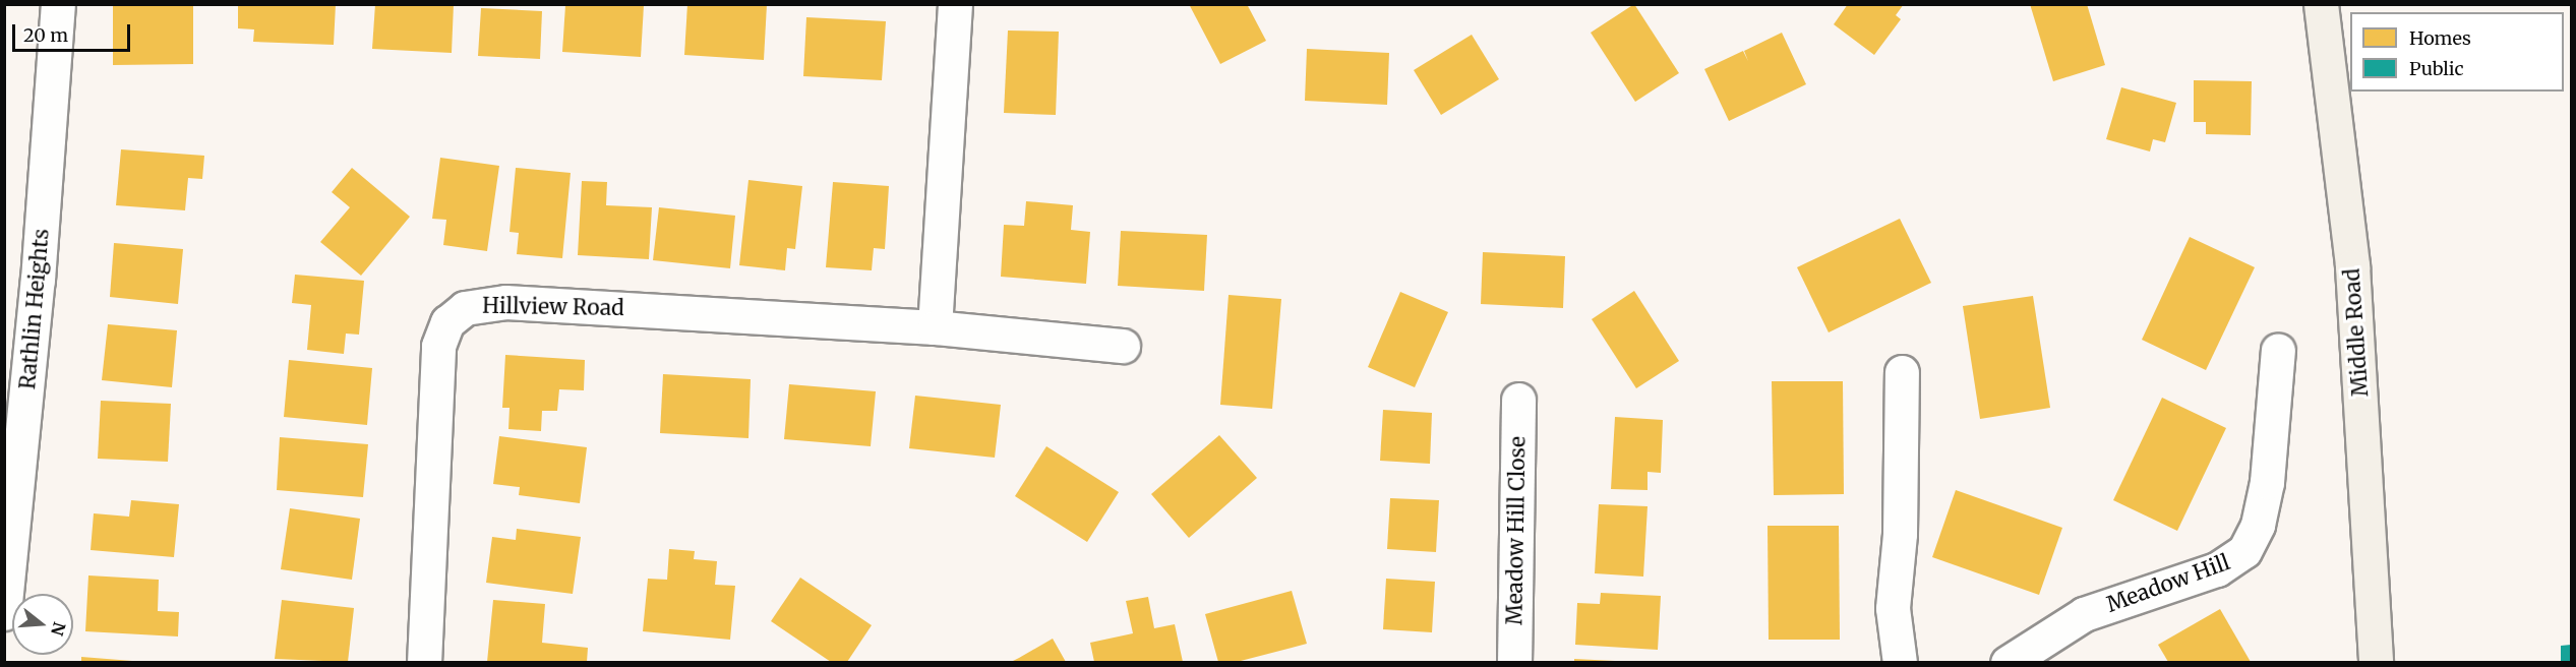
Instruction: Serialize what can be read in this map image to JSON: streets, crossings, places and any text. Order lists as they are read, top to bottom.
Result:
{
  "streets": {
    "main road": ["Middle Road"],
    "street": [
      "Hillview Road",
      "Rathlin Heights",
      "Meadow Hill Close",
      "Meadow Hill"
    ]
  },
  "legend": ["Homes", "Public"],
  "scale_bar": "20 m",
  "north": "right"
}
